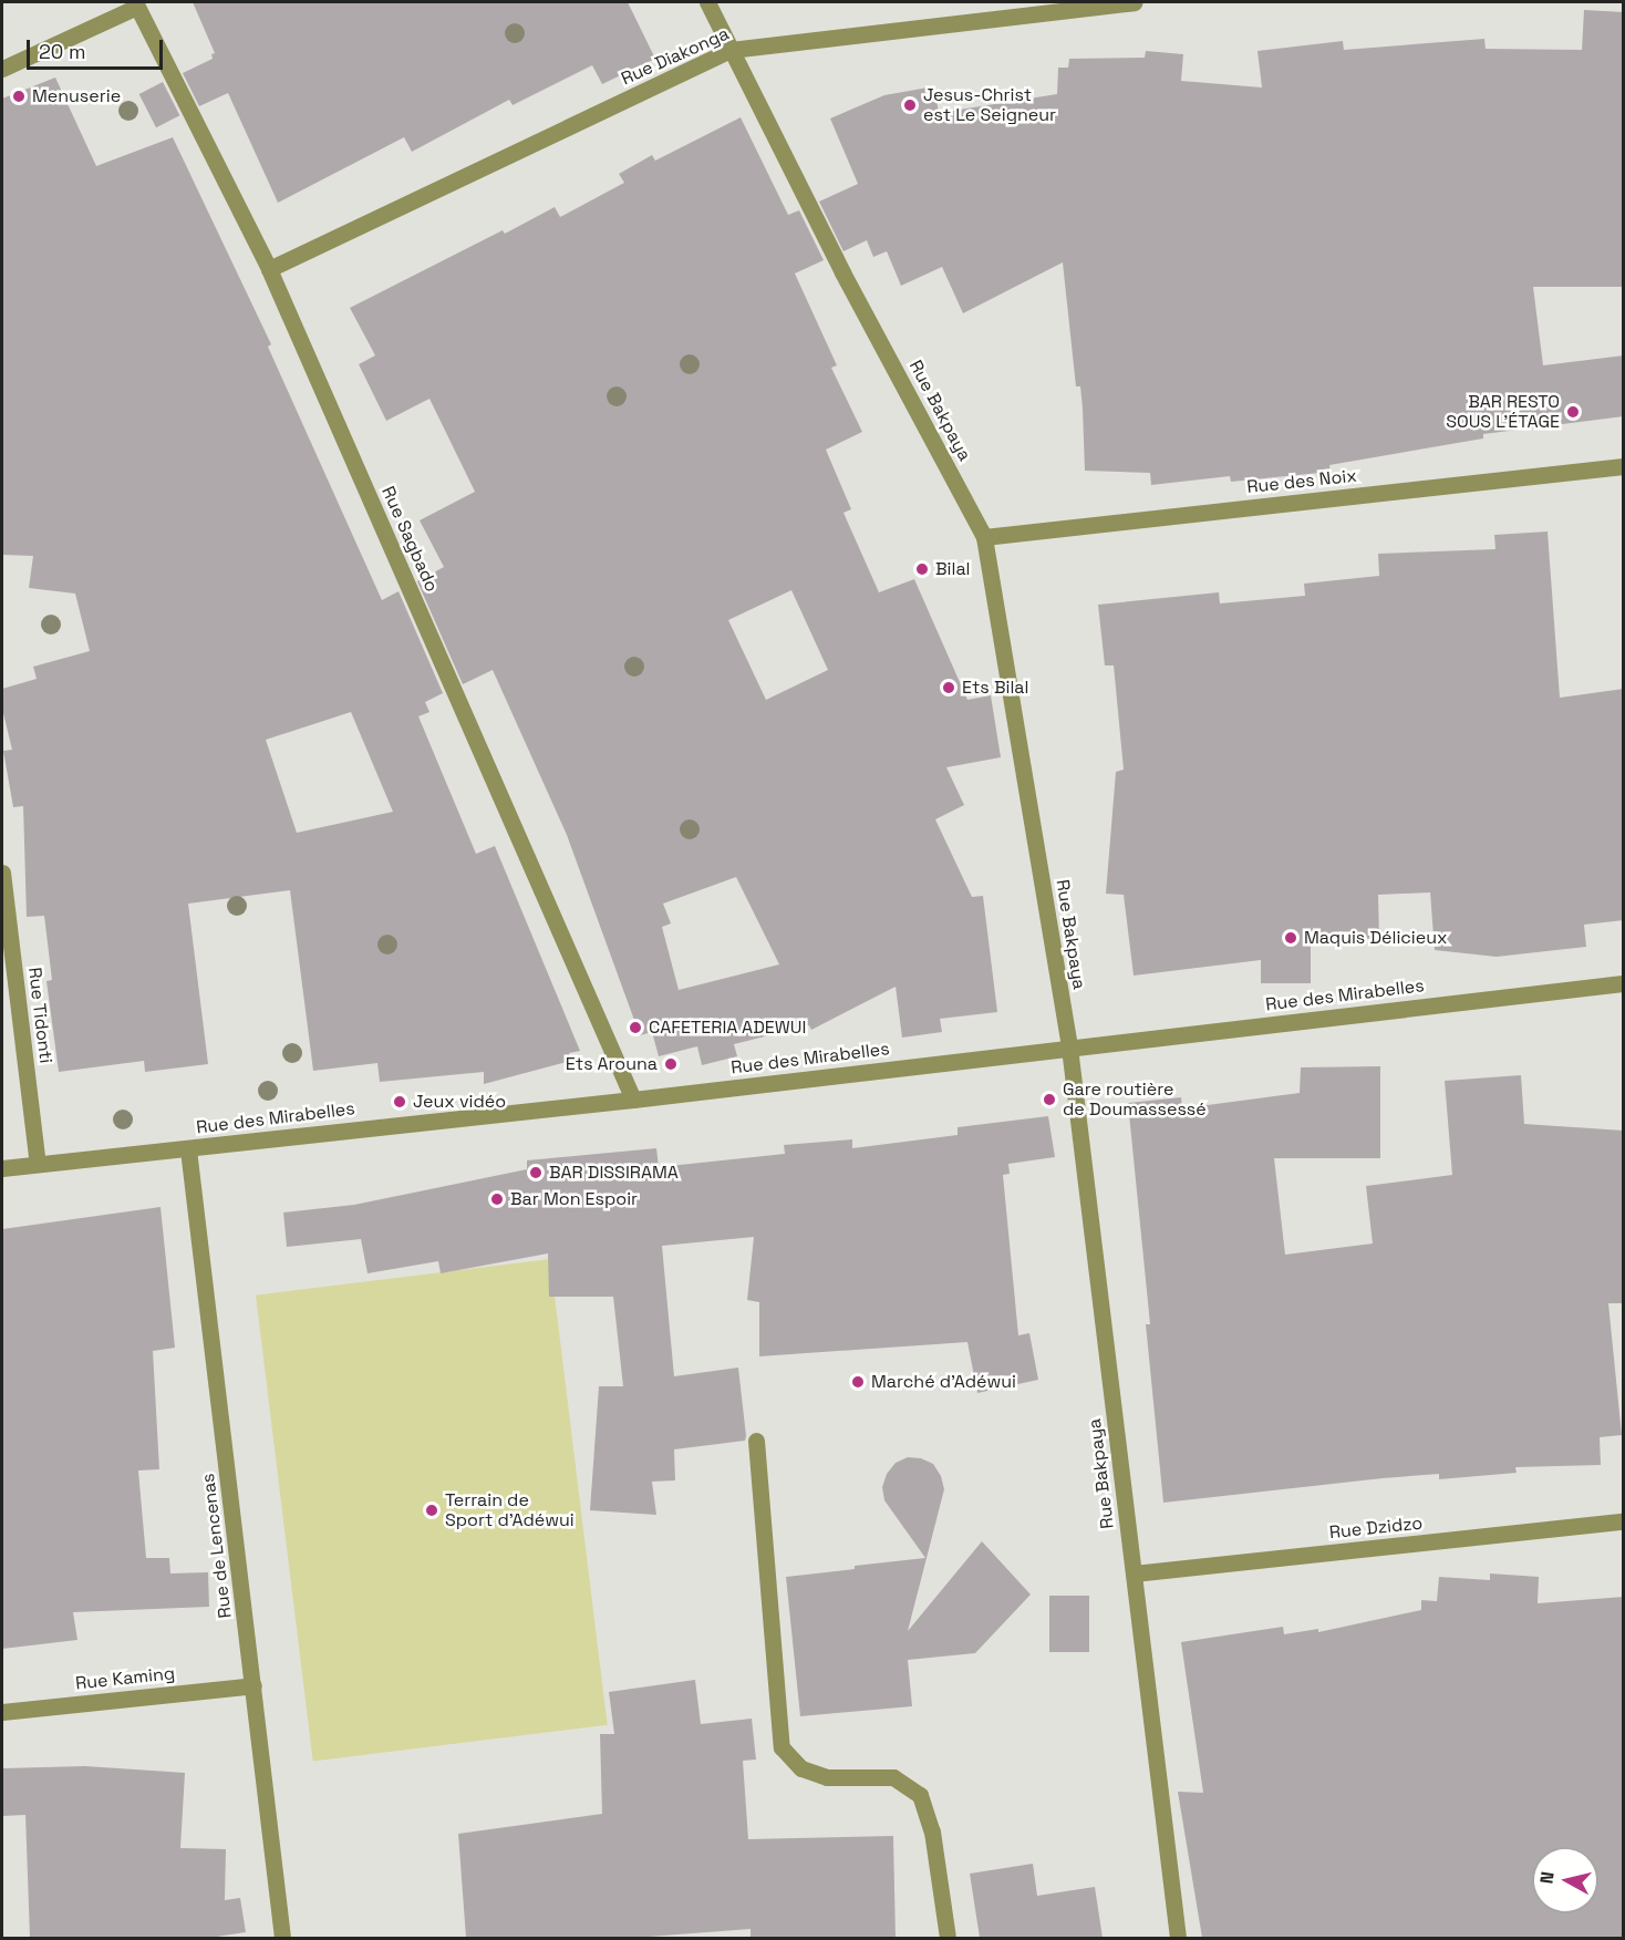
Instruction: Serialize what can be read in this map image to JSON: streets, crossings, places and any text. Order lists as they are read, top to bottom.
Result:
{
  "streets": {
    "street": [
      "Rue Diakonga",
      "Rue Bakpaya",
      "Rue des Noix",
      "Rue Sagbado",
      "Rue des Mirabelles",
      "Rue Tidonti",
      "Rue Dzidzo",
      "Rue de Lencenas",
      "Rue Kaming"
    ]
  },
  "crossings": [
    ["Rue Diakonga", "Rue Bakpaya"],
    ["Rue Diakonga", "Rue Sagbado"],
    ["Rue Bakpaya", "Rue des Noix"],
    ["Rue Bakpaya", "Rue des Mirabelles"],
    ["Rue Bakpaya", "Rue Dzidzo"],
    ["Rue Sagbado", "Rue des Mirabelles"],
    ["Rue des Mirabelles", "Rue Tidonti"],
    ["Rue des Mirabelles", "Rue de Lencenas"],
    ["Rue de Lencenas", "Rue Kaming"]
  ],
  "places": [
    "Menuserie",
    "Jesus-Christ est Le Seigneur",
    "BAR RESTO SOUS L'ÉTAGE",
    "Bilal",
    "Ets Bilal",
    "Maquis Délicieux",
    "CAFETERIA ADEWUI",
    "Ets Arouna",
    "Gare routière de Doumassessé",
    "Jeux vidéo",
    "BAR DISSIRAMA",
    "Bar Mon Espoir",
    "Marché d'Adéwui",
    "Terrain de Sport d'Adéwui"
  ],
  "scale_bar": "20 m",
  "north": "left"
}
